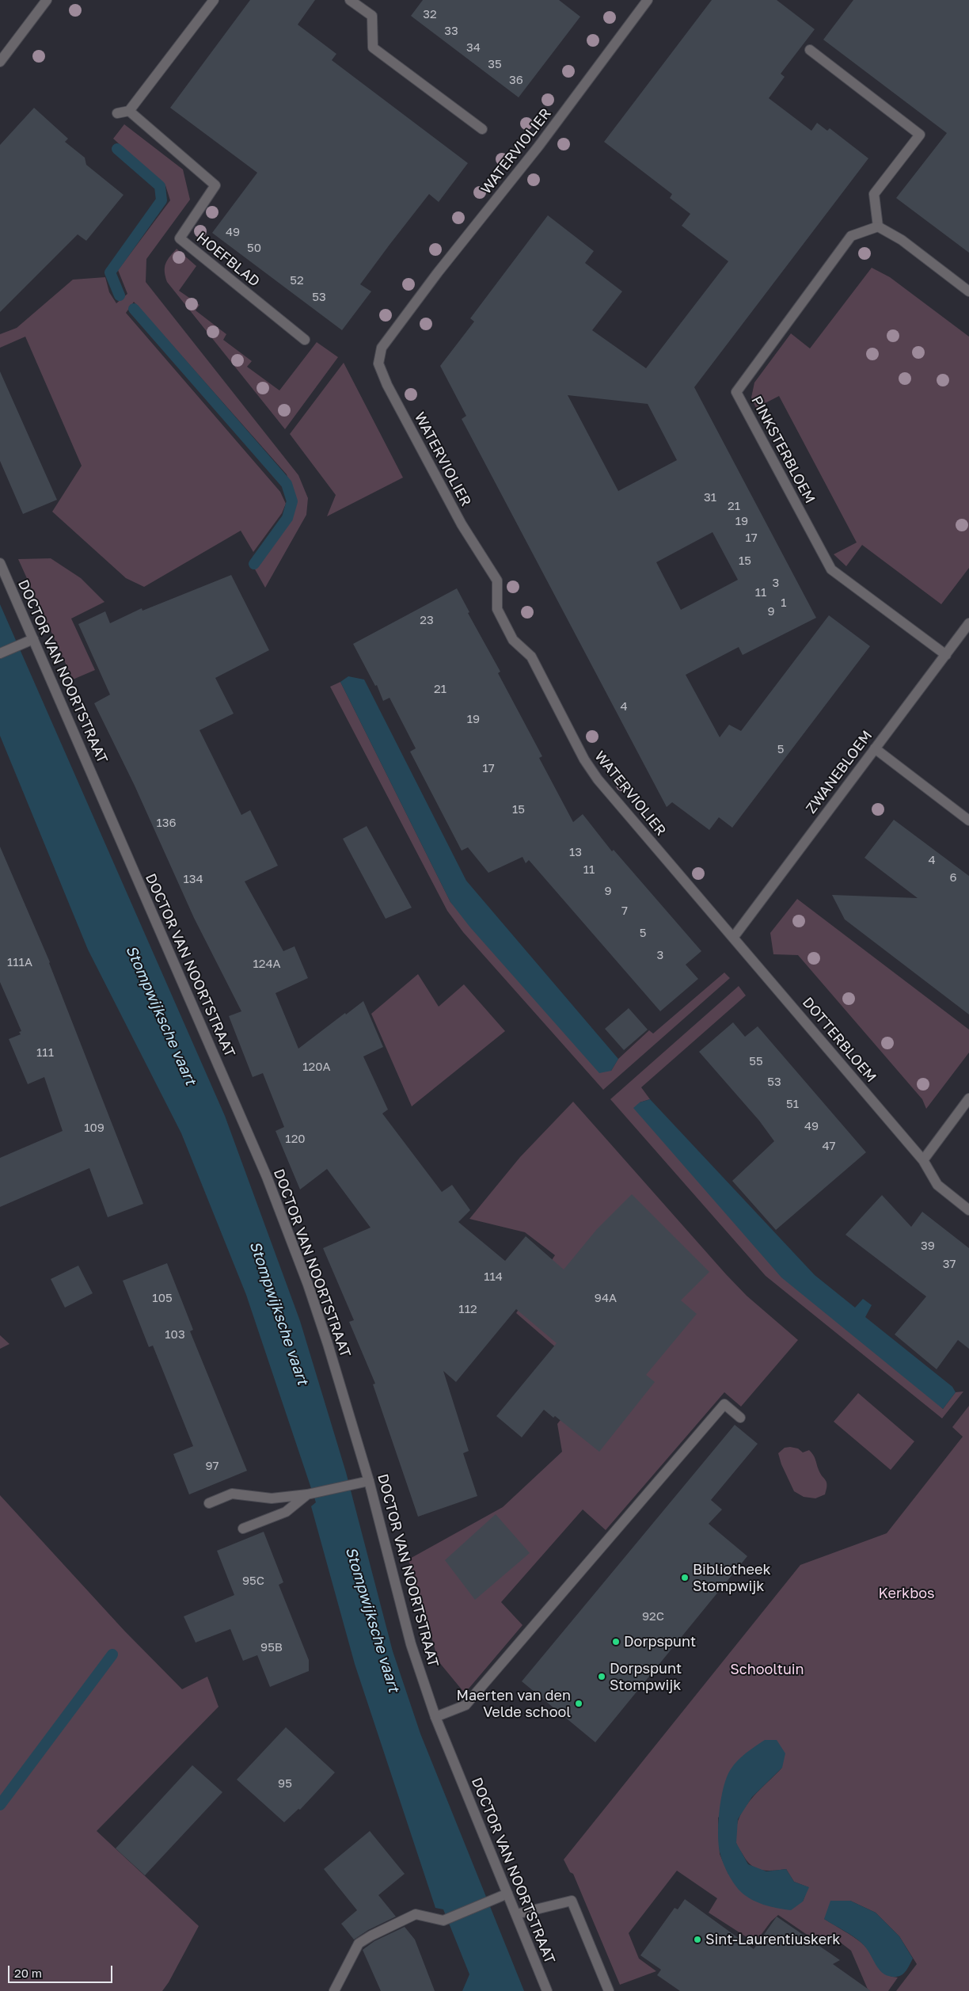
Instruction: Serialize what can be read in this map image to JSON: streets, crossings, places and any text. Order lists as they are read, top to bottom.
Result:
{
  "streets": {
    "street": [
      "WATERVIOLIER",
      "HOEFBLAD",
      "PINKSTERBLOEM",
      "DOCTOR VAN NOORTSTRAAT",
      "ZWANEBLOEM",
      "DOTTERBLOEM"
    ]
  },
  "crossings": [
    ["WATERVIOLIER", "ZWANEBLOEM"],
    ["WATERVIOLIER", "DOTTERBLOEM"],
    ["PINKSTERBLOEM", "ZWANEBLOEM"],
    ["ZWANEBLOEM", "DOTTERBLOEM"]
  ],
  "water": ["Stompwijksche vaart"],
  "parks": ["Kerkbos", "Schooltuin"],
  "places": [
    "Bibliotheek Stompwijk",
    "Dorpspunt",
    "Dorpspunt Stompwijk",
    "Maerten van den Velde school",
    "Sint-Laurentiuskerk"
  ],
  "house_numbers": [
    "32",
    "33",
    "34",
    "35",
    "36",
    "49",
    "50",
    "52",
    "53",
    "31",
    "21",
    "19",
    "17",
    "15",
    "3",
    "11",
    "1",
    "9",
    "23",
    "21",
    "4",
    "19",
    "5",
    "17",
    "15",
    "136",
    "13",
    "4",
    "11",
    "6",
    "134",
    "9",
    "7",
    "5",
    "3",
    "111A",
    "124A",
    "111",
    "55",
    "120A",
    "53",
    "51",
    "49",
    "109",
    "120",
    "47",
    "39",
    "37",
    "114",
    "105",
    "94A",
    "112",
    "103",
    "97",
    "95C",
    "92C",
    "95B",
    "95"
  ],
  "scale_bar": "20 m"
}
